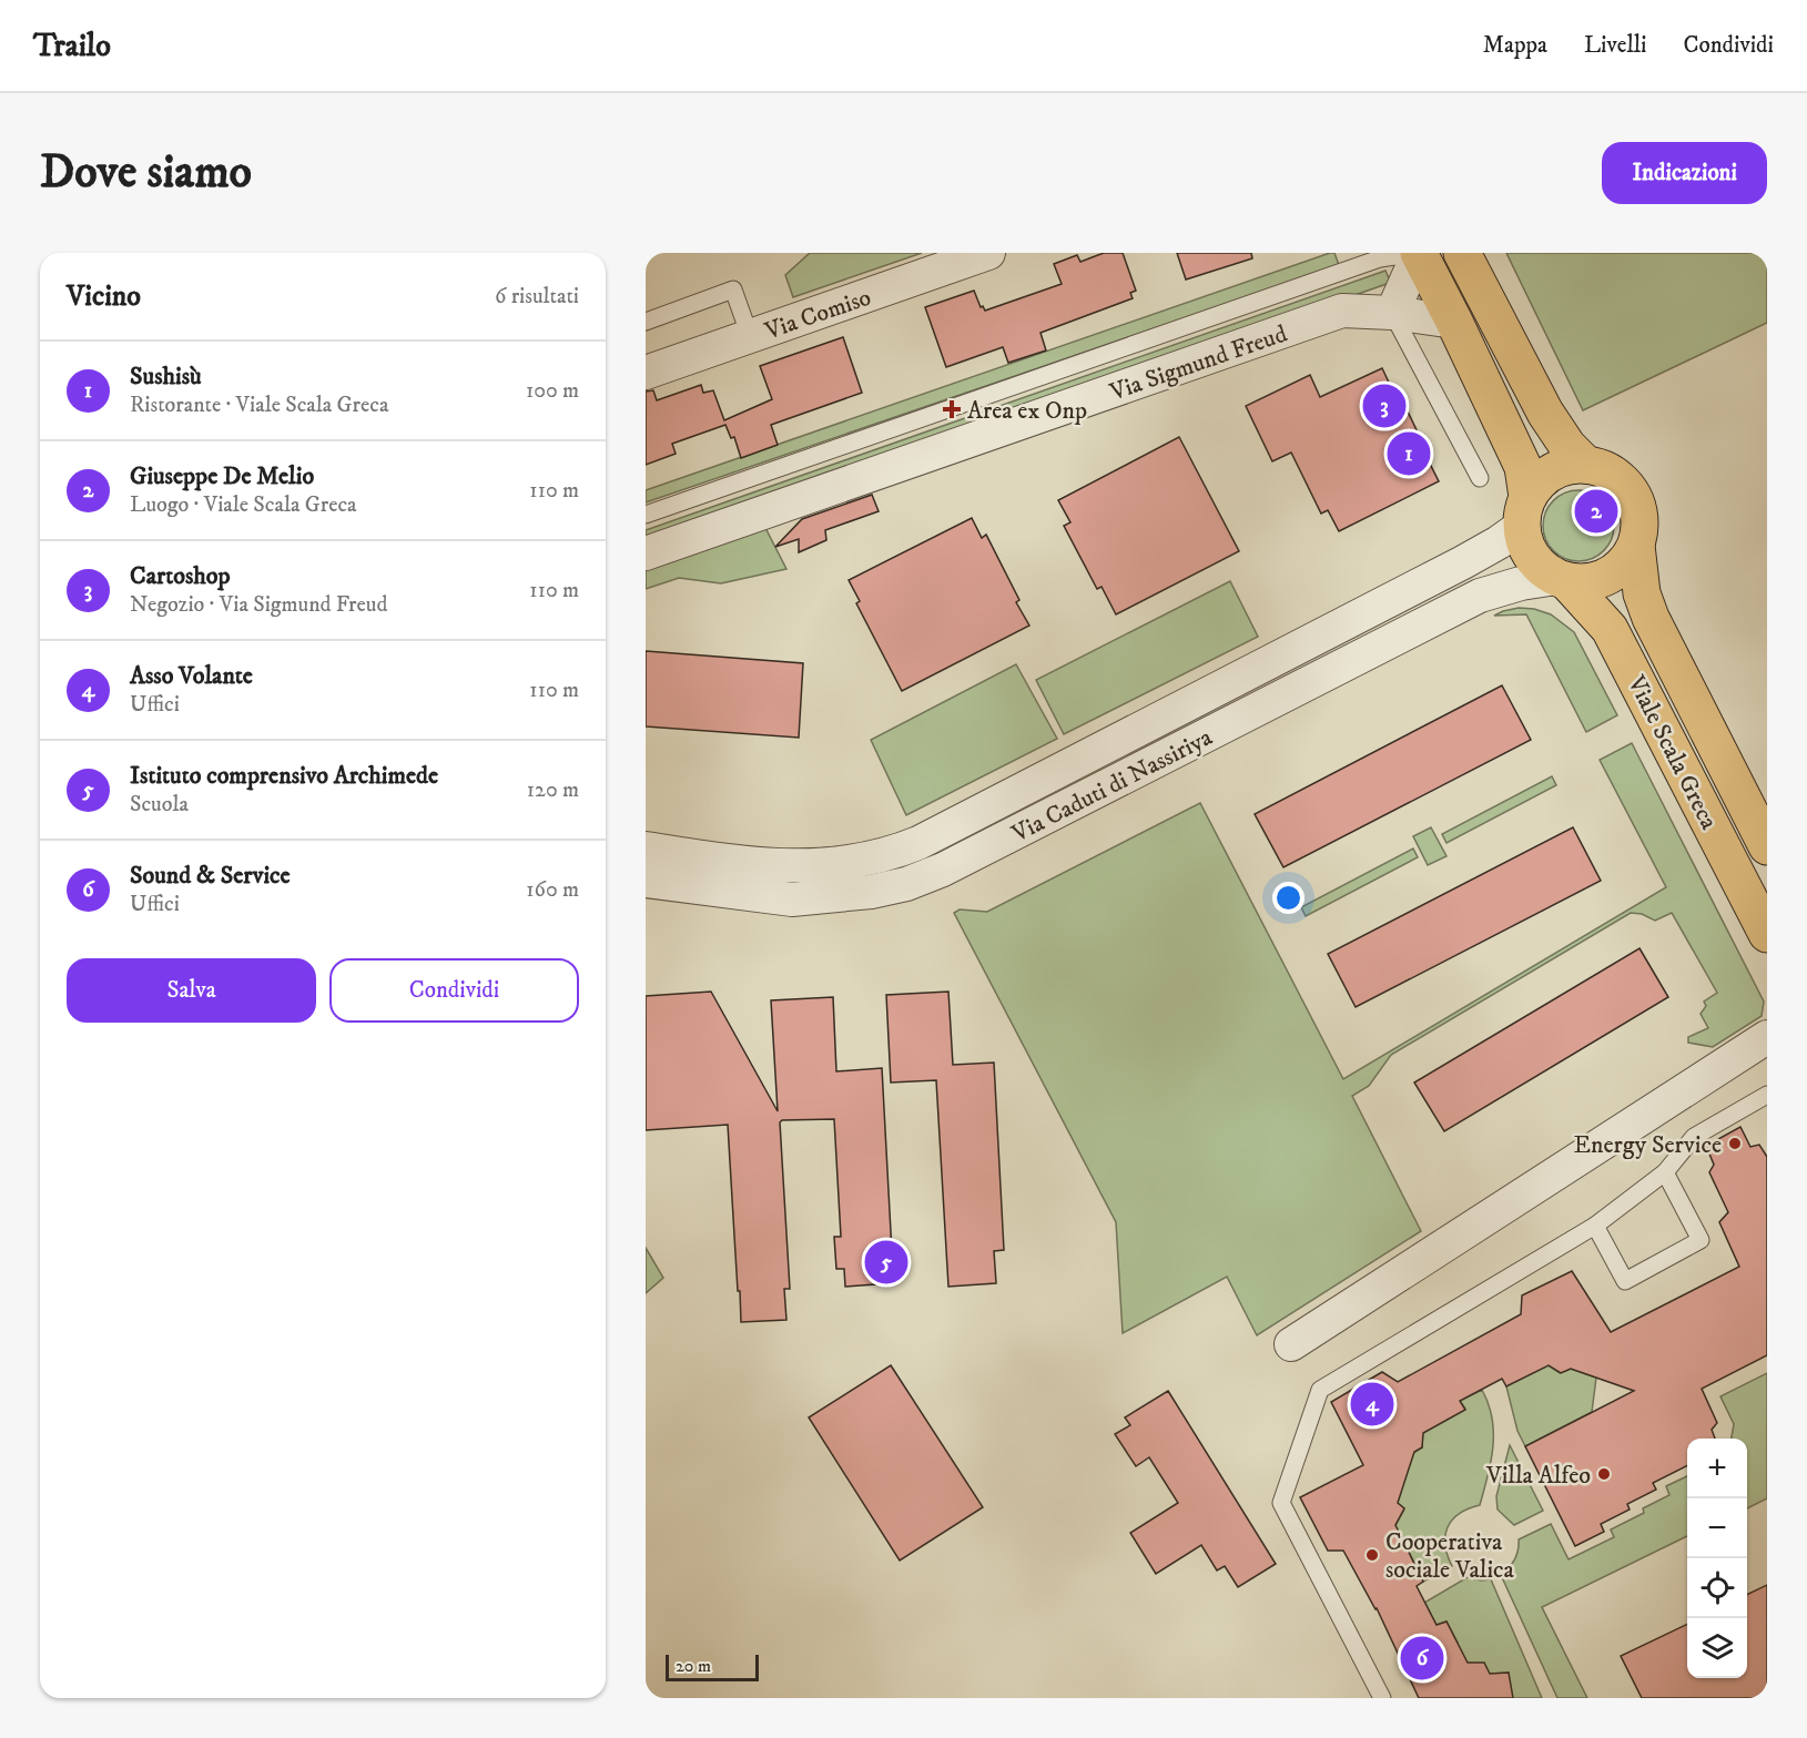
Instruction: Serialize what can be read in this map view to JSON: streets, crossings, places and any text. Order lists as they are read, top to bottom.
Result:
{
  "streets": {
    "main road": ["Viale Scala Greca"],
    "street": ["Via Comiso", "Via Sigmund Freud", "Via Caduti di Nassiriya"]
  },
  "crossings": [
    ["Viale Scala Greca", "Via Caduti di Nassiriya"]
  ],
  "places": {
    "health": ["Area ex Onp"],
    "other": ["Energy Service", "Villa Alfeo", "Cooperativa sociale Valica"]
  },
  "scale_bar": "20 m",
  "page": {
    "header": "Trailo",
    "nav": ["Mappa", "Livelli", "Condividi"],
    "buttons": [
      "Indicazioni",
      ["Salva", "Condividi"]
    ],
    "title": "Dove siamo",
    "heading": ["Vicino", "6 risultati"],
    "list": [
      {
        "mark": "1",
        "name": "Sushisù",
        "note": "Ristorante · Viale Scala Greca",
        "value": "100 m"
      },
      {
        "mark": "2",
        "name": "Giuseppe De Melio",
        "note": "Luogo · Viale Scala Greca",
        "value": "110 m"
      },
      {
        "mark": "3",
        "name": "Cartoshop",
        "note": "Negozio · Via Sigmund Freud",
        "value": "110 m"
      },
      {
        "mark": "4",
        "name": "Asso Volante",
        "note": "Uffici",
        "value": "110 m"
      },
      {
        "mark": "5",
        "name": "Istituto comprensivo Archimede",
        "note": "Scuola",
        "value": "120 m"
      },
      {
        "mark": "6",
        "name": "Sound & Service",
        "note": "Uffici",
        "value": "160 m"
      }
    ],
    "pins": [
      "3",
      "1",
      "2",
      "5",
      "4",
      "6"
    ],
    "map_buttons": ["+", "−"],
    "scale": "20 m"
  }
}
